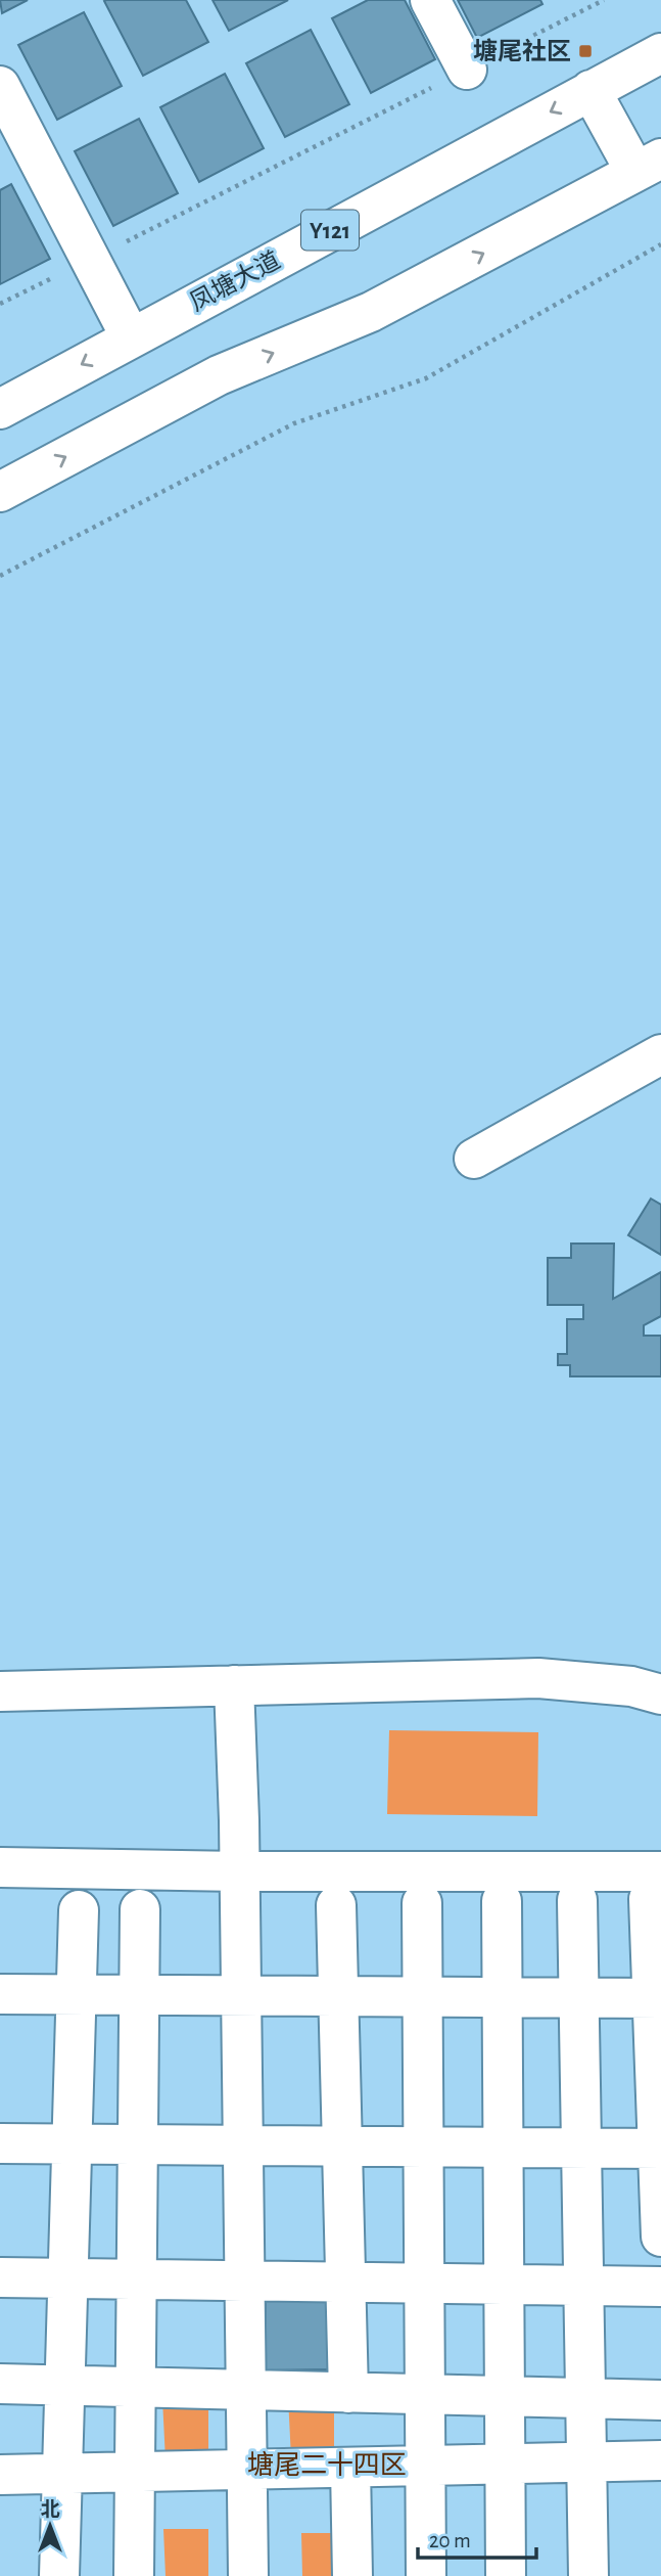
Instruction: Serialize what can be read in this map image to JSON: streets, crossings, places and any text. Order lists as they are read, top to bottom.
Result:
{
  "streets": {
    "street": ["Y121", "凤塘大道"]
  },
  "districts": ["塘尾二十四区"],
  "places": {
    "transit": ["塘尾社区"]
  },
  "scale_bar": "20 m",
  "north": "top"
}
